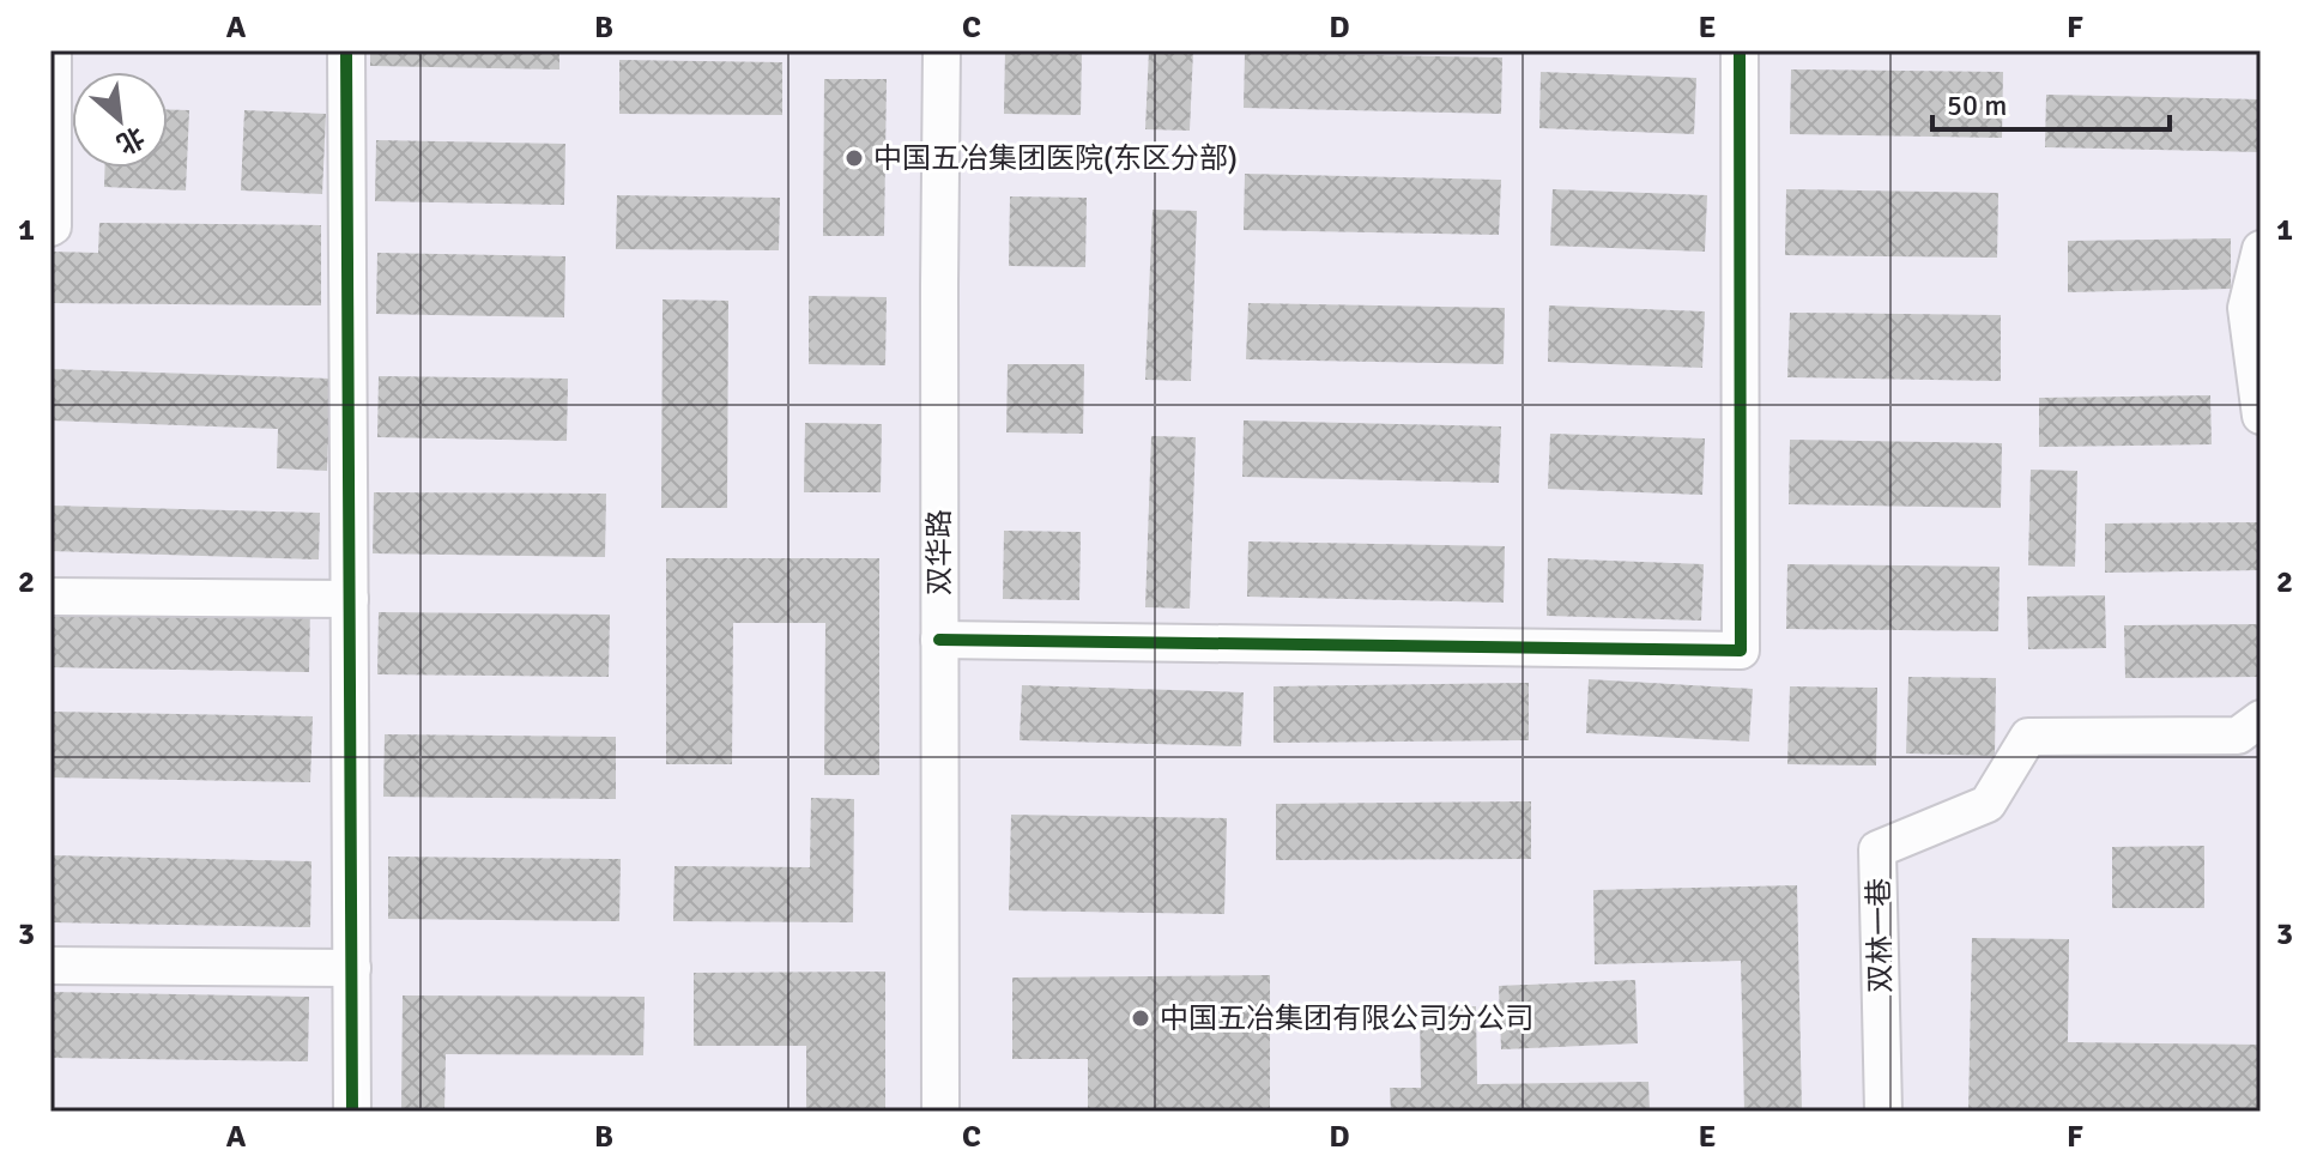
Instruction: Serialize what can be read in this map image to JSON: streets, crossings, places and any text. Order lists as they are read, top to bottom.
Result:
{
  "streets": {
    "street": ["双华路", "双林一巷"]
  },
  "places": ["中国五冶集团医院(东区分部)", "中国五冶集团有限公司分公司"],
  "scale_bar": "50 m",
  "north": "bottom right",
  "grid": {
    "columns": [
      "A",
      "B",
      "C",
      "D",
      "E",
      "F"
    ],
    "rows": ["1", "2", "3"]
  }
}
